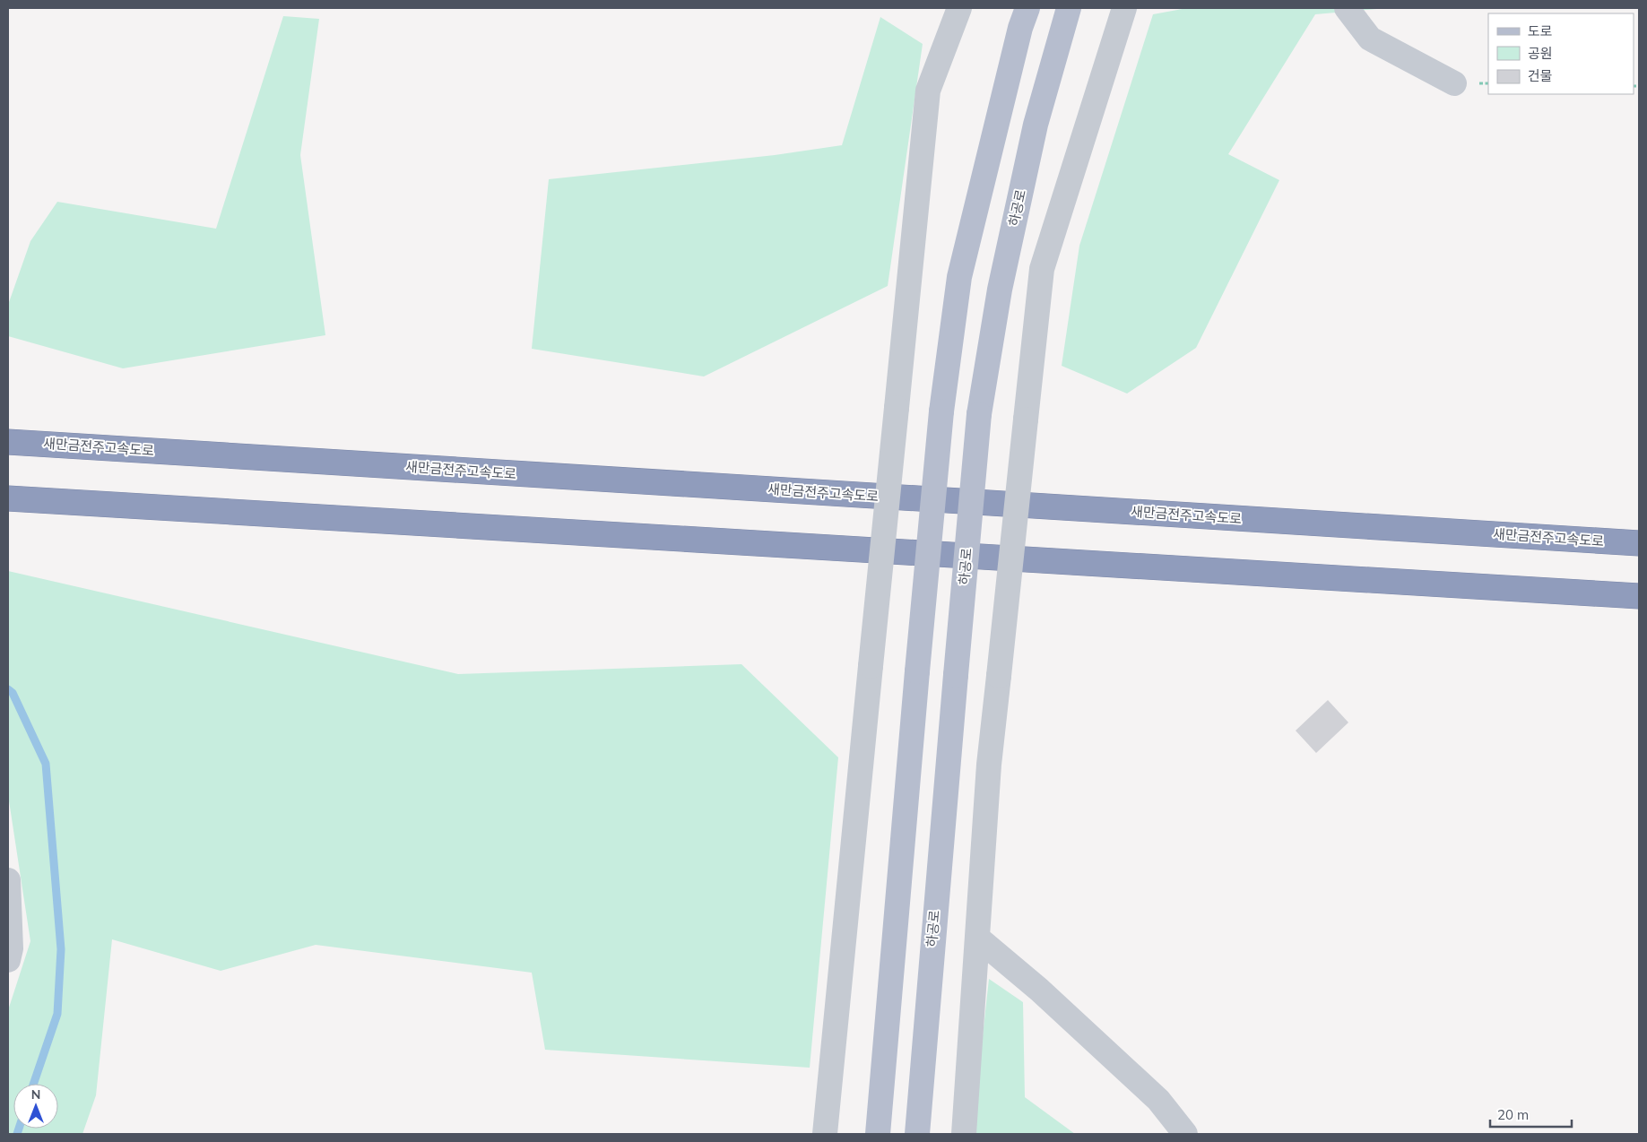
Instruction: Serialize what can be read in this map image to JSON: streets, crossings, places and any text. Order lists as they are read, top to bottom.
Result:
{
  "streets": {
    "highway": ["새만금전주고속도로"],
    "main road": ["하공로"]
  },
  "legend": ["도로", "공원", "건물"],
  "scale_bar": "20 m",
  "north": "top"
}
